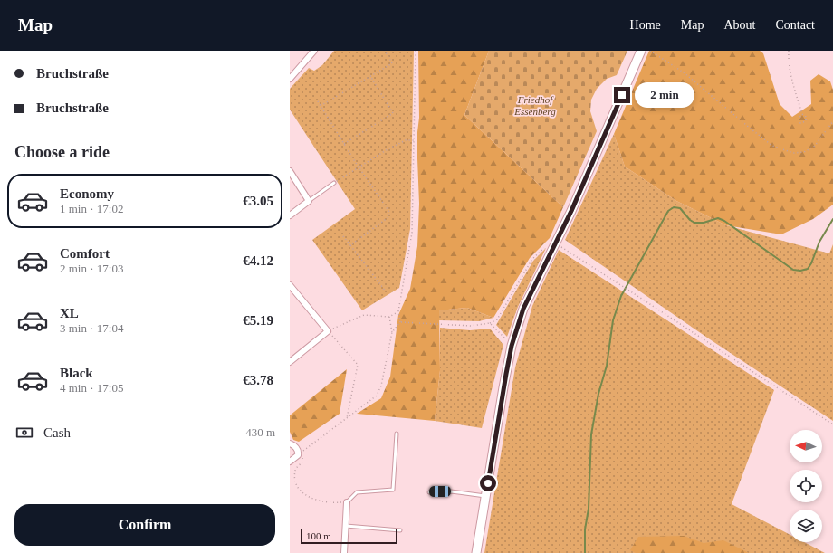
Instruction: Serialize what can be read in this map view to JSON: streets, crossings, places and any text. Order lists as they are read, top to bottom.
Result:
{
  "parks": ["Friedhof Essenberg"],
  "scale_bar": "100 m",
  "north": "left",
  "page": {
    "header": "Map",
    "nav": [
      "Home",
      "Map",
      "About",
      "Contact"
    ],
    "banner": ["Bruchstraße", "Bruchstraße"],
    "bubble": "2 min",
    "heading": "Choose a ride",
    "list": [
      {
        "name": "Economy",
        "note": "1 min · 17:02",
        "value": "€3.05"
      },
      {
        "name": "Comfort",
        "note": "2 min · 17:03",
        "value": "€4.12"
      },
      {
        "name": "XL",
        "note": "3 min · 17:04",
        "value": "€5.19"
      },
      {
        "name": "Black",
        "note": "4 min · 17:05",
        "value": "€3.78"
      }
    ],
    "pay": ["Cash", "430 m"],
    "buttons": "Confirm",
    "scale": "100 m"
  }
}
